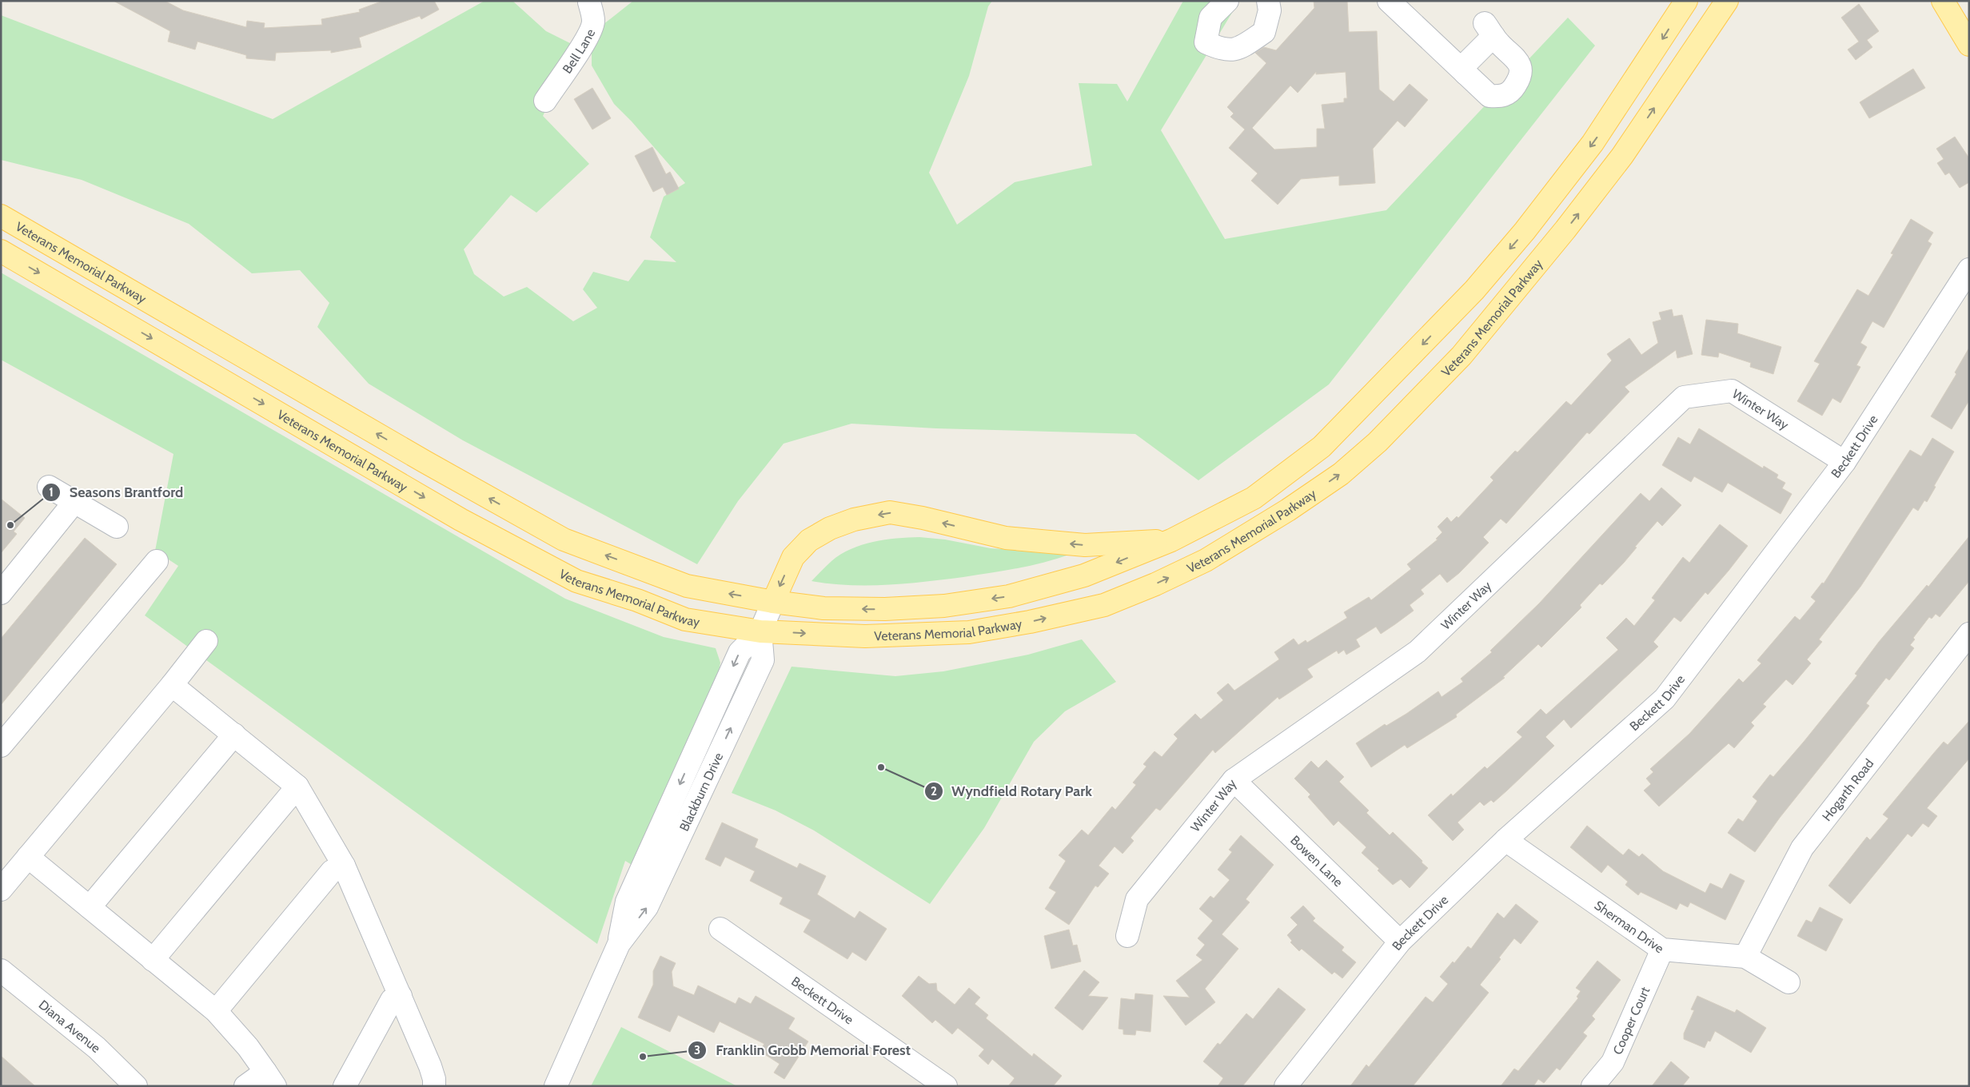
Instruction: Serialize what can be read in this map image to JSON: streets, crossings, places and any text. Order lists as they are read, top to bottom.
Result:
{
  "streets": {
    "main road": ["Veterans Memorial Parkway"],
    "street": [
      "Bell Lane",
      "Winter Way",
      "Beckett Drive",
      "Hogarth Road",
      "Blackburn Drive",
      "Bowen Lane",
      "Sherman Drive",
      "Cooper Court",
      "Diana Avenue"
    ]
  },
  "crossings": [
    ["Veterans Memorial Parkway", "Blackburn Drive"],
    ["Winter Way", "Beckett Drive"],
    ["Winter Way", "Bowen Lane"],
    ["Beckett Drive", "Bowen Lane"],
    ["Beckett Drive", "Sherman Drive"],
    ["Hogarth Road", "Sherman Drive"],
    ["Sherman Drive", "Cooper Court"]
  ],
  "places": ["Seasons Brantford", "Wyndfield Rotary Park", "Franklin Grobb Memorial Forest"]
}
